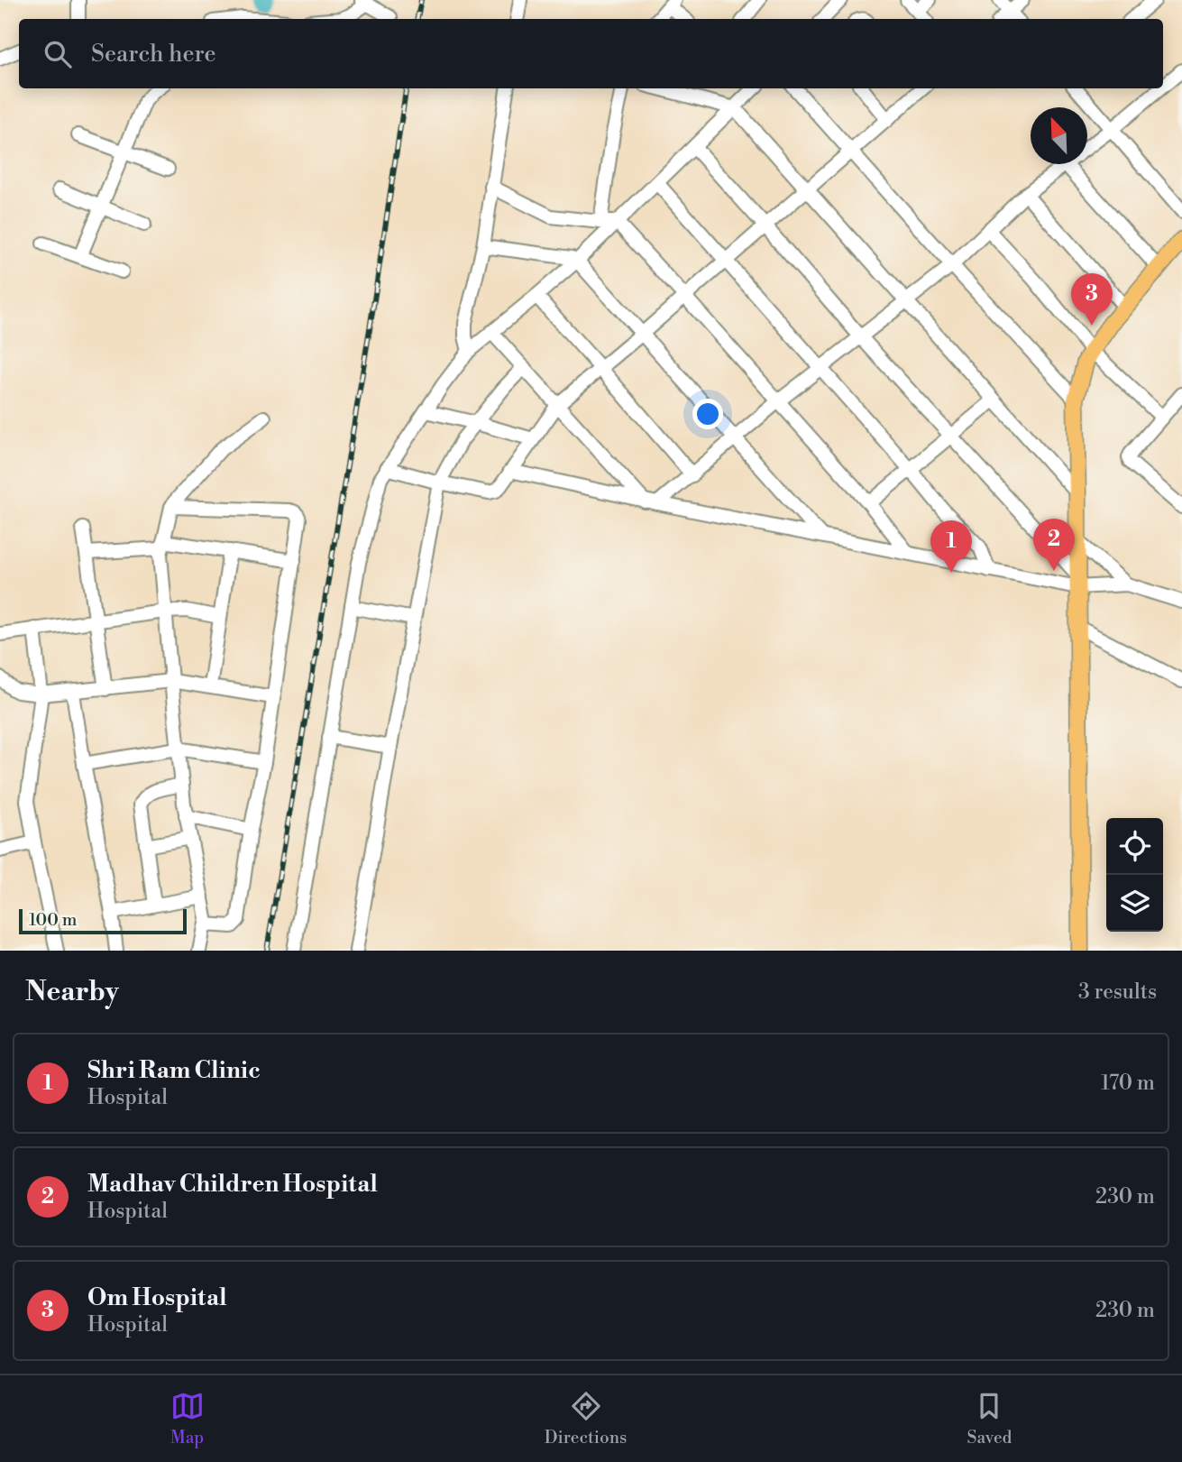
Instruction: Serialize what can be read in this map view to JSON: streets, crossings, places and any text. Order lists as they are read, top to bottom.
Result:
{
  "scale_bar": "100 m",
  "north": "top left",
  "page": {
    "search": "Search here",
    "pins": ["3", "2", "1"],
    "scale": "100 m",
    "heading": ["Nearby", "3 results"],
    "list": [
      {
        "mark": "1",
        "name": "Shri Ram Clinic",
        "note": "Hospital",
        "value": "170 m"
      },
      {
        "mark": "2",
        "name": "Madhav Children Hospital",
        "note": "Hospital",
        "value": "230 m"
      },
      {
        "mark": "3",
        "name": "Om Hospital",
        "note": "Hospital",
        "value": "230 m"
      }
    ],
    "nav": ["Map", "Directions", "Saved"]
  }
}
